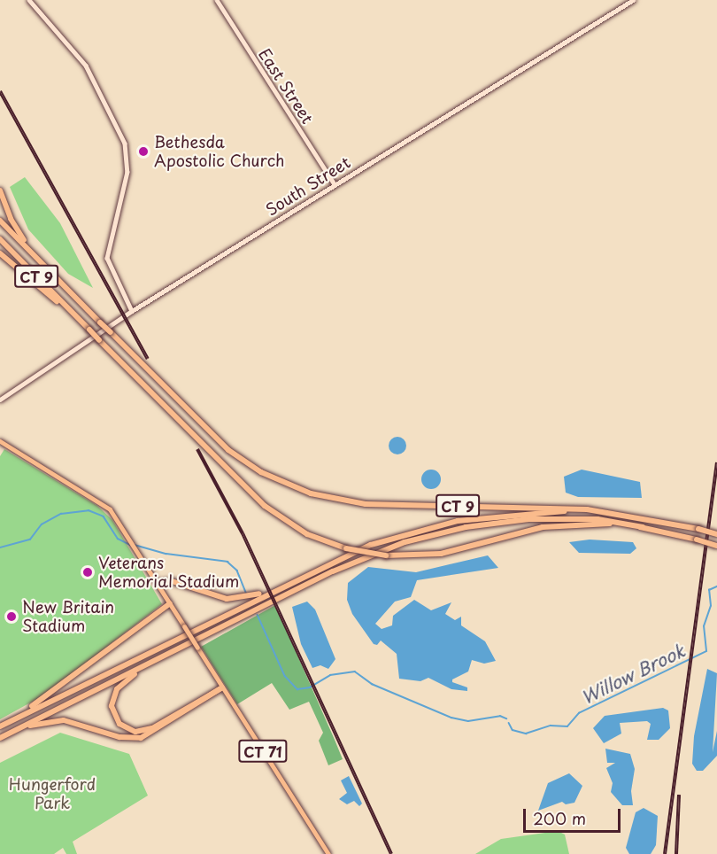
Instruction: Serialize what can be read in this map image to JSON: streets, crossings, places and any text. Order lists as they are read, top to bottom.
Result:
{
  "streets": {
    "highway": ["CT 9"],
    "main road": ["East Street", "South Street", "CT 71"]
  },
  "crossings": [
    ["East Street", "South Street"]
  ],
  "water": ["Willow Brook"],
  "parks": ["Hungerford Park"],
  "places": ["Bethesda Apostolic Church", "Veterans Memorial Stadium", "New Britain Stadium"],
  "scale_bar": "200 m"
}
